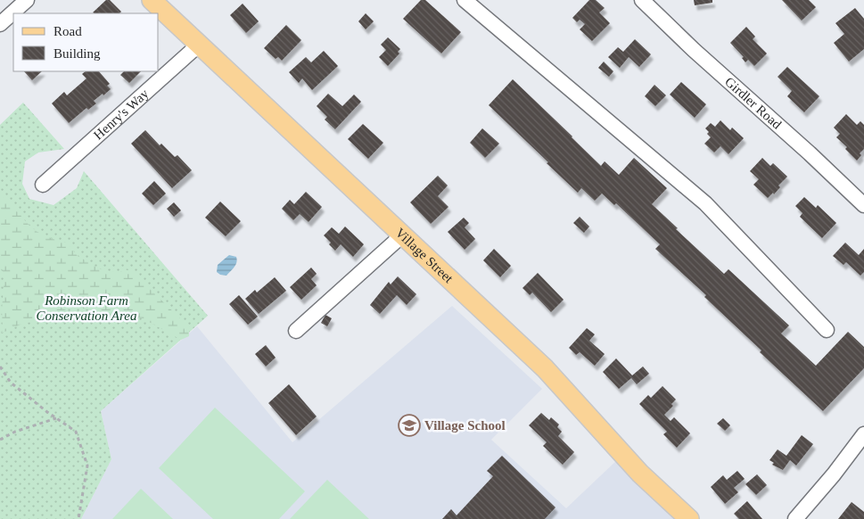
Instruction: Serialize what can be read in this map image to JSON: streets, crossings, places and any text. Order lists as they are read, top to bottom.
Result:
{
  "streets": {
    "main road": ["Village Street"],
    "street": ["Girdler Road", "Henry's Way"]
  },
  "crossings": [
    ["Henry's Way", "Village Street"]
  ],
  "parks": ["Robinson Farm Conservation Area"],
  "places": {
    "school or university": ["Village School"]
  },
  "legend": ["Road", "Building"]
}
